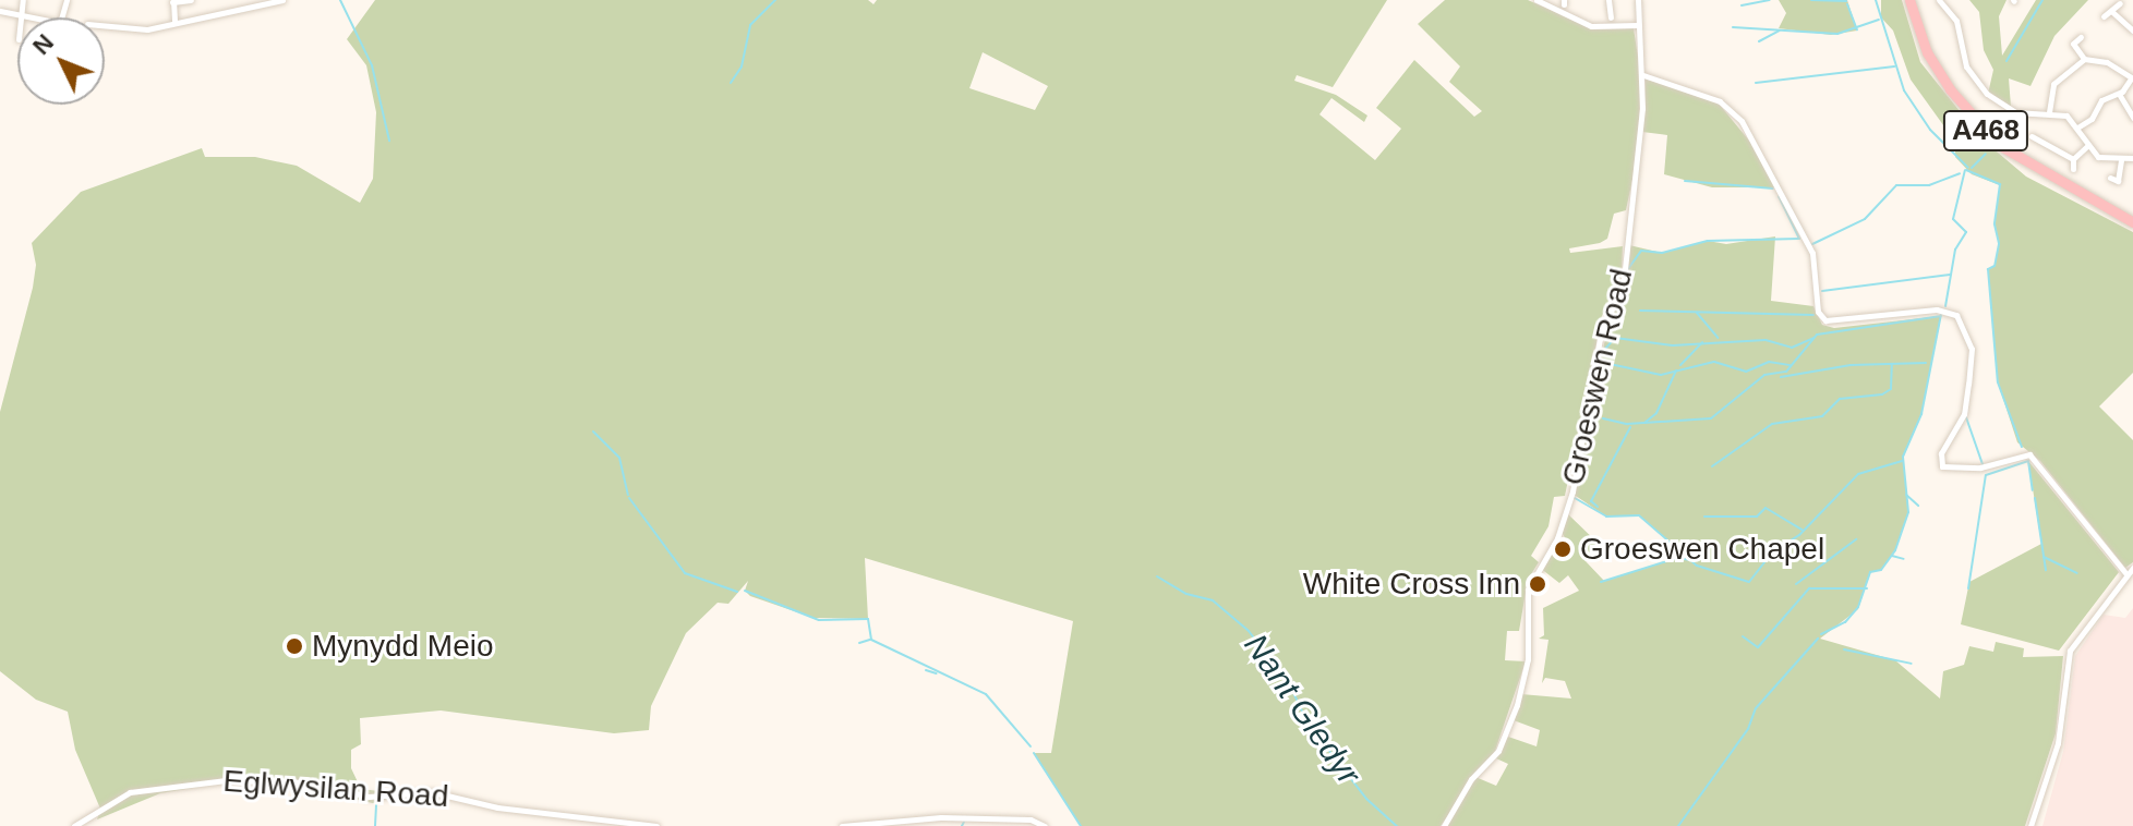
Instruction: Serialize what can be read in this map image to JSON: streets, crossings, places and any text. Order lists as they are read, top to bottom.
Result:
{
  "streets": {
    "main road": ["A468"],
    "street": ["Groeswen Road", "Eglwysilan Road"]
  },
  "water": ["Nant Gledyr"],
  "places": ["Groeswen Chapel", "White Cross Inn", "Mynydd Meio"],
  "north": "top left"
}
